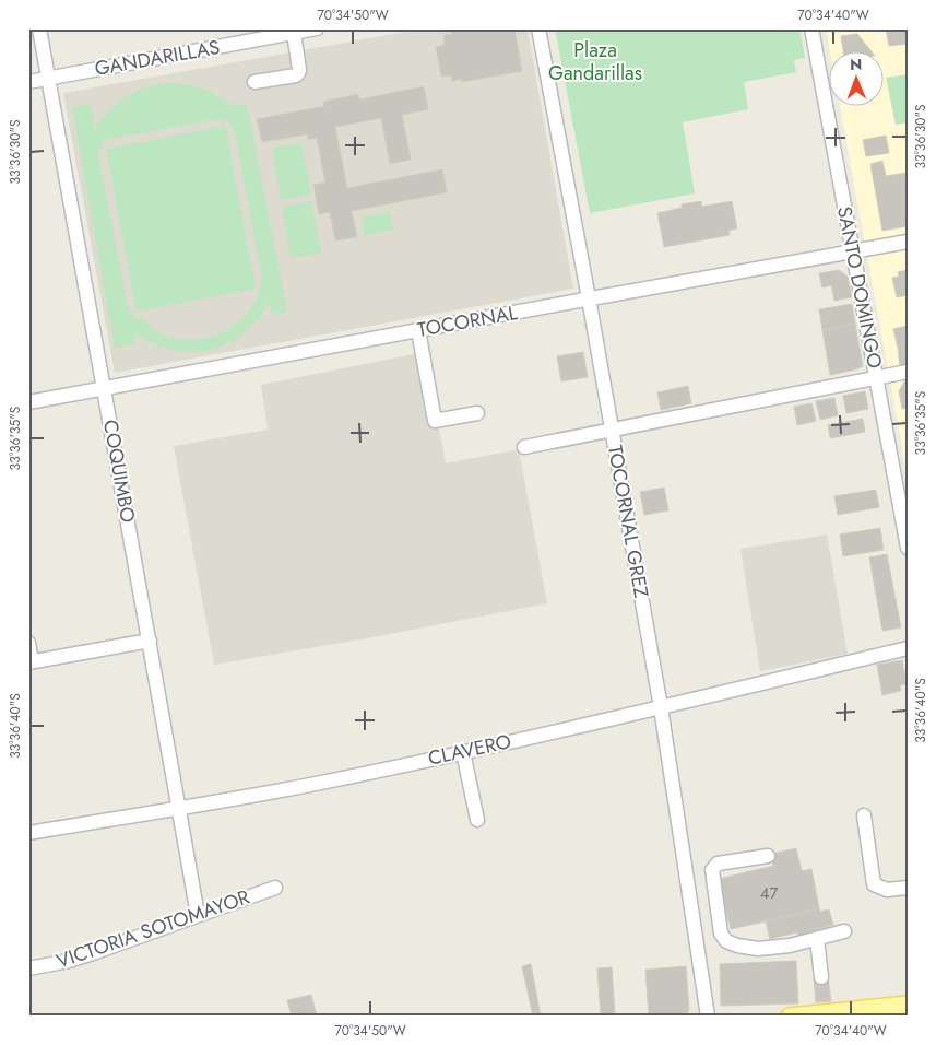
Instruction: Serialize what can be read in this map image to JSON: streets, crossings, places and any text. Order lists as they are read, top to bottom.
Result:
{
  "streets": {
    "street": [
      "GANDARILLAS",
      "SANTO DOMINGO",
      "TOCORNAL",
      "COQUIMBO",
      "TOCORNAL GREZ",
      "CLAVERO",
      "VICTORIA SOTOMAYOR"
    ]
  },
  "crossings": [
    ["GANDARILLAS", "COQUIMBO"],
    ["SANTO DOMINGO", "TOCORNAL"],
    ["TOCORNAL", "COQUIMBO"],
    ["TOCORNAL", "TOCORNAL GREZ"],
    ["COQUIMBO", "CLAVERO"],
    ["COQUIMBO", "VICTORIA SOTOMAYOR"],
    ["TOCORNAL GREZ", "CLAVERO"]
  ],
  "parks": ["Plaza Gandarillas"],
  "house_numbers": ["47"],
  "north": "top",
  "coordinates": [
    "70°34'50\"W",
    "70°34'40\"W",
    "33°36'30\"S",
    "33°36'35\"S",
    "33°36'40\"S"
  ]
}
